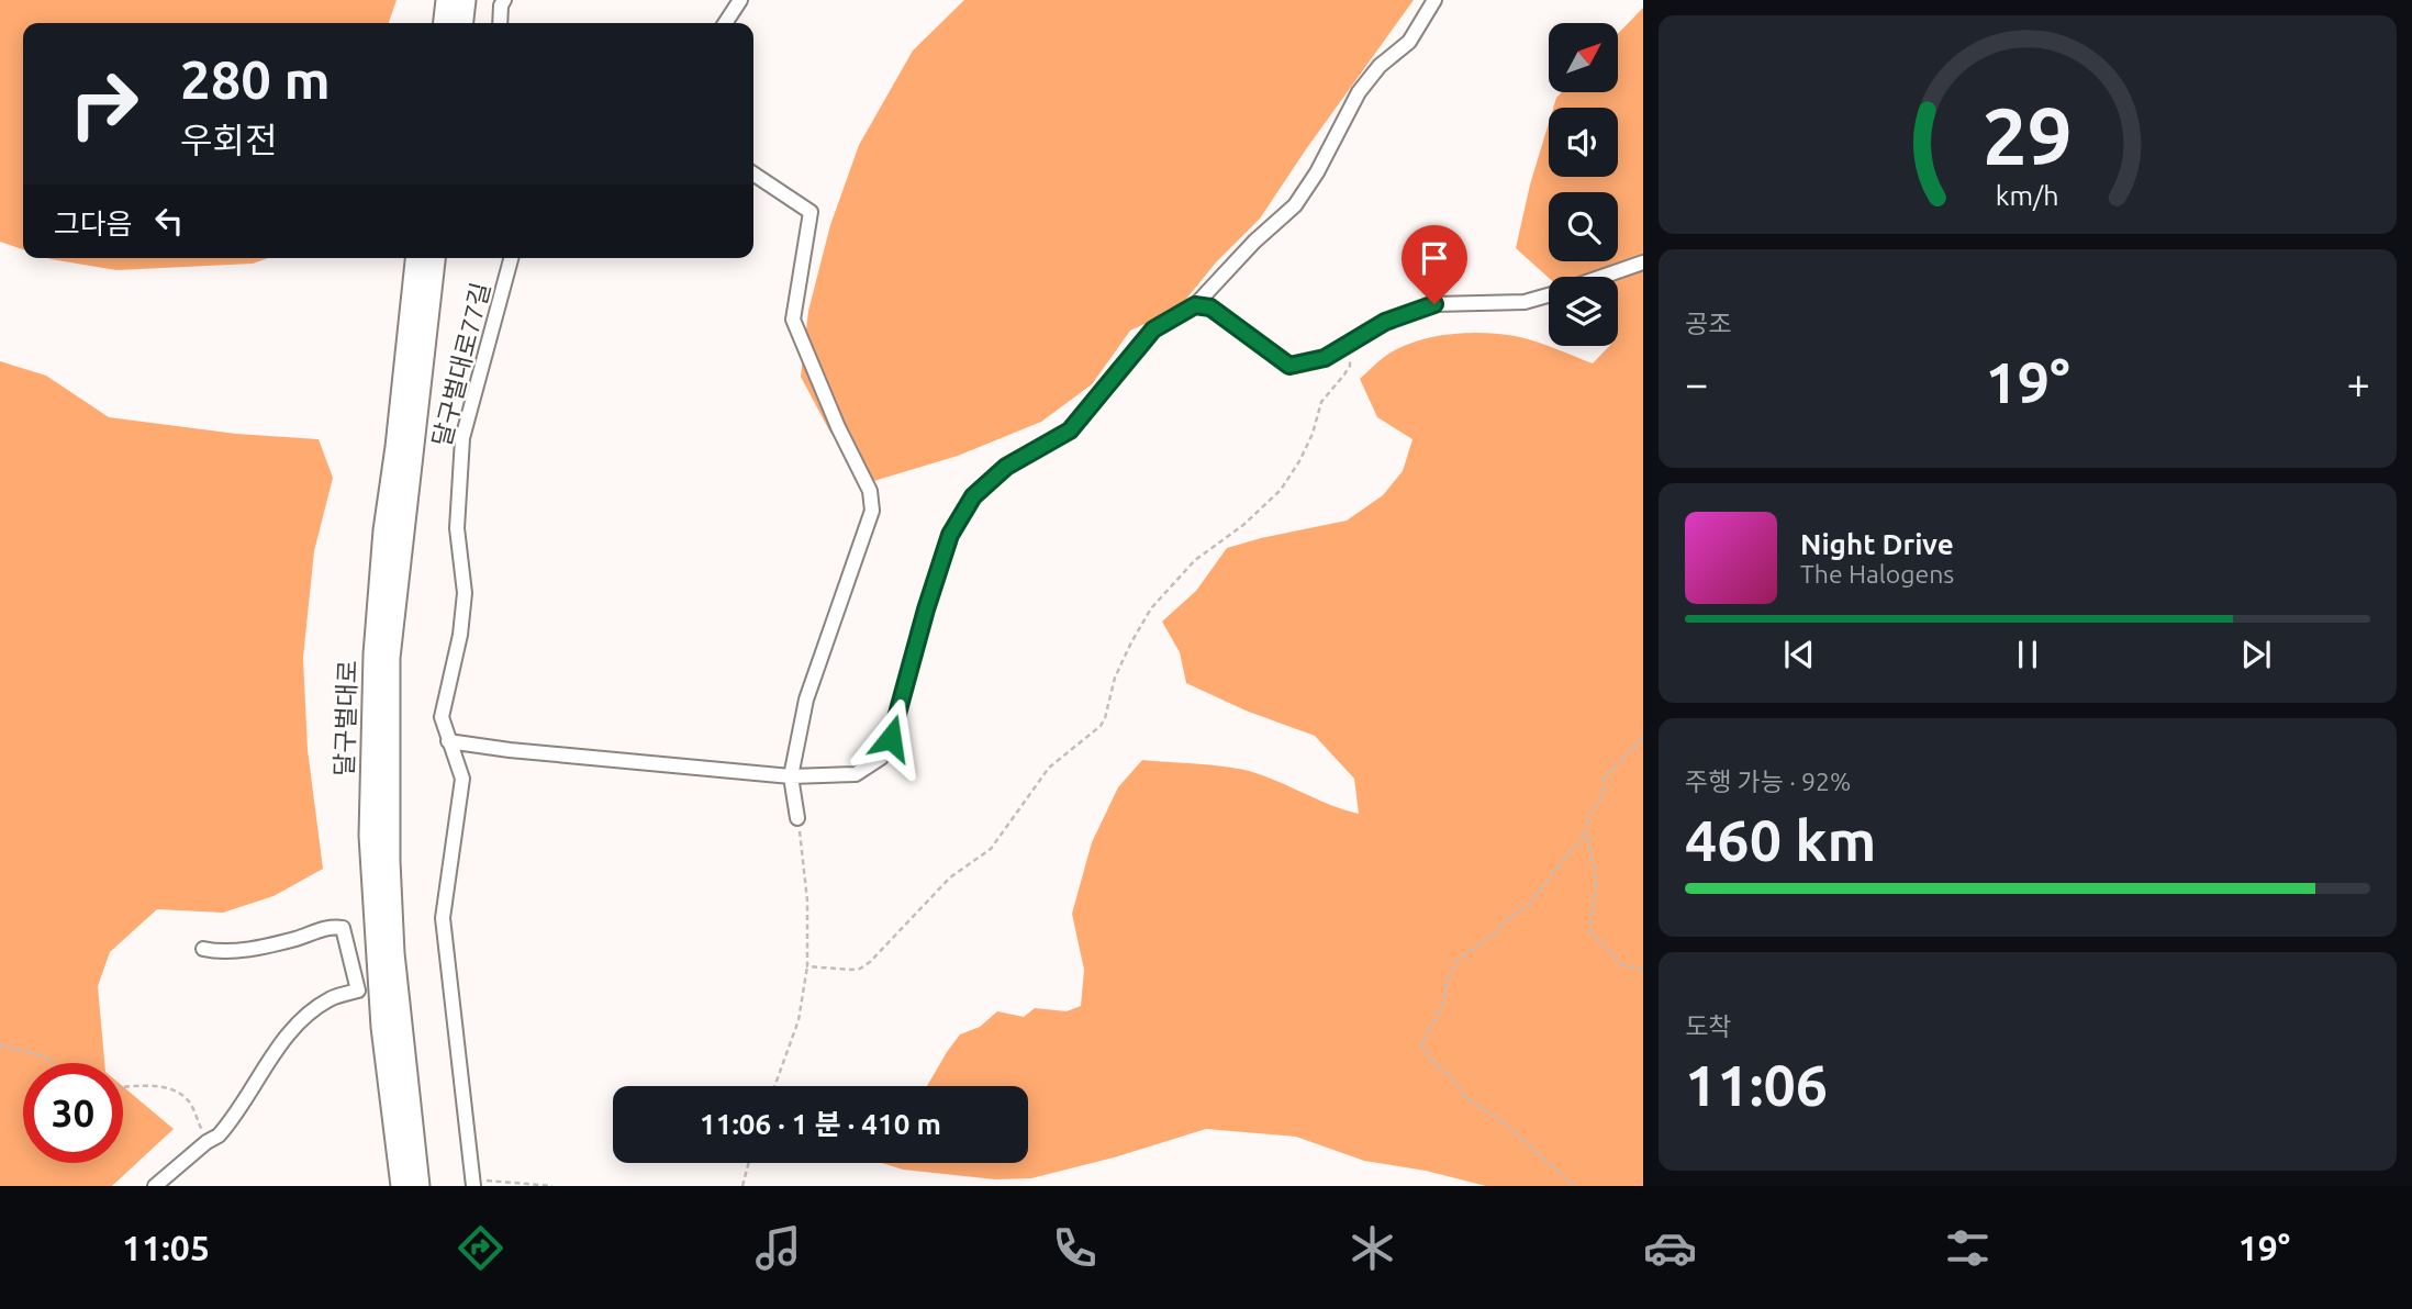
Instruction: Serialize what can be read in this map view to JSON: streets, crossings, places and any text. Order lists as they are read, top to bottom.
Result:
{
  "streets": {
    "highway": ["달구벌대로"],
    "street": ["달구벌대로77길"]
  },
  "north": "top right",
  "page": {
    "turn": ["280 m", "우회전"],
    "then": "그다음",
    "tile": [
      "공조",
      ["주행 가능 · 92%", "460 km"],
      ["도착", "11:06"]
    ],
    "heat": ["−", "19°", "+"],
    "song": ["Night Drive", "The Halogens"],
    "limit": "30",
    "trip": "11:06 · 1 분 · 410 m",
    "tabs": ["11:05", "19°"],
    "gauge": ["29", "km/h"]
  }
}
